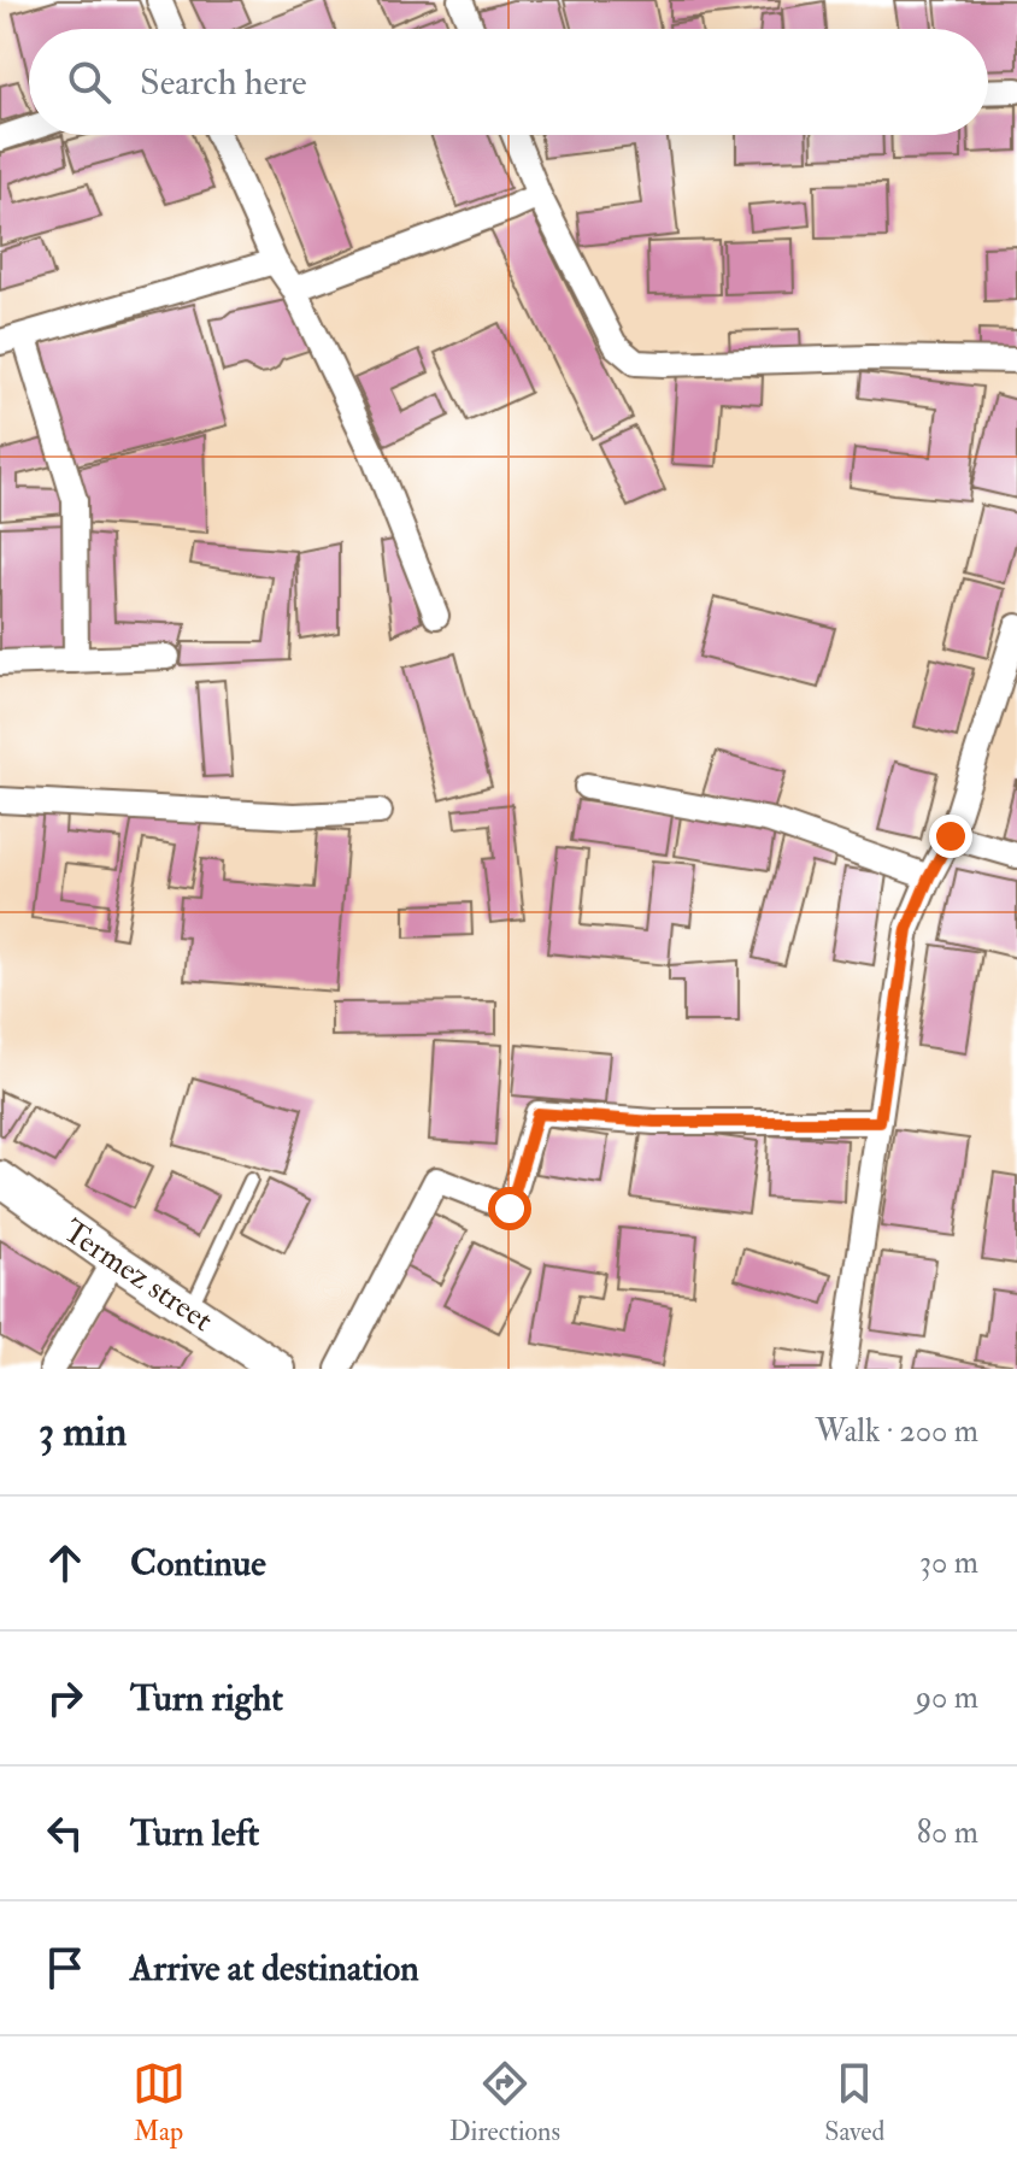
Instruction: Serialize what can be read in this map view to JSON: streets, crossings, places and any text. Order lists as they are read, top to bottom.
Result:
{
  "streets": {
    "main road": ["Termez street"]
  },
  "page": {
    "search": "Search here",
    "heading": ["3 min", "Walk · 200 m"],
    "list": [
      ["Continue", "30 m"],
      ["Turn right", "90 m"],
      ["Turn left", "80 m"],
      "Arrive at destination"
    ],
    "nav": ["Map", "Directions", "Saved"]
  }
}
